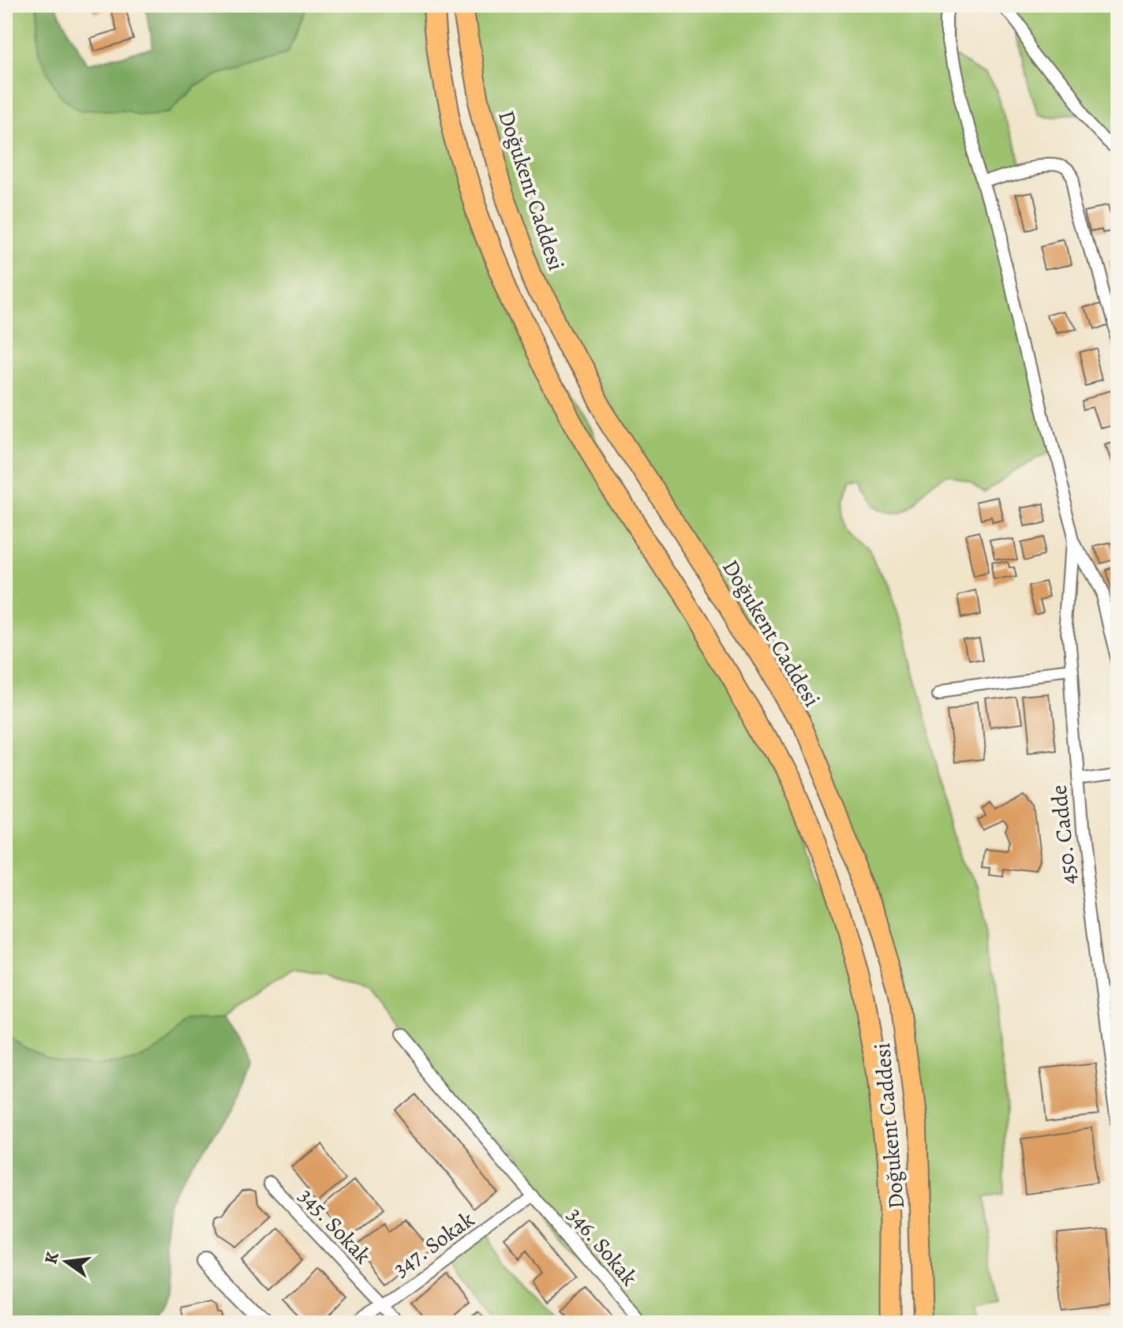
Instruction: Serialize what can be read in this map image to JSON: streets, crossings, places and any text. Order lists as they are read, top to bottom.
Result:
{
  "streets": {
    "main road": ["Doğukent Caddesi"],
    "street": [
      "450. Cadde",
      "345. Sokak",
      "347. Sokak",
      "346. Sokak"
    ]
  },
  "crossings": [
    ["345. Sokak", "347. Sokak"],
    ["347. Sokak", "346. Sokak"]
  ],
  "north": "left"
}
